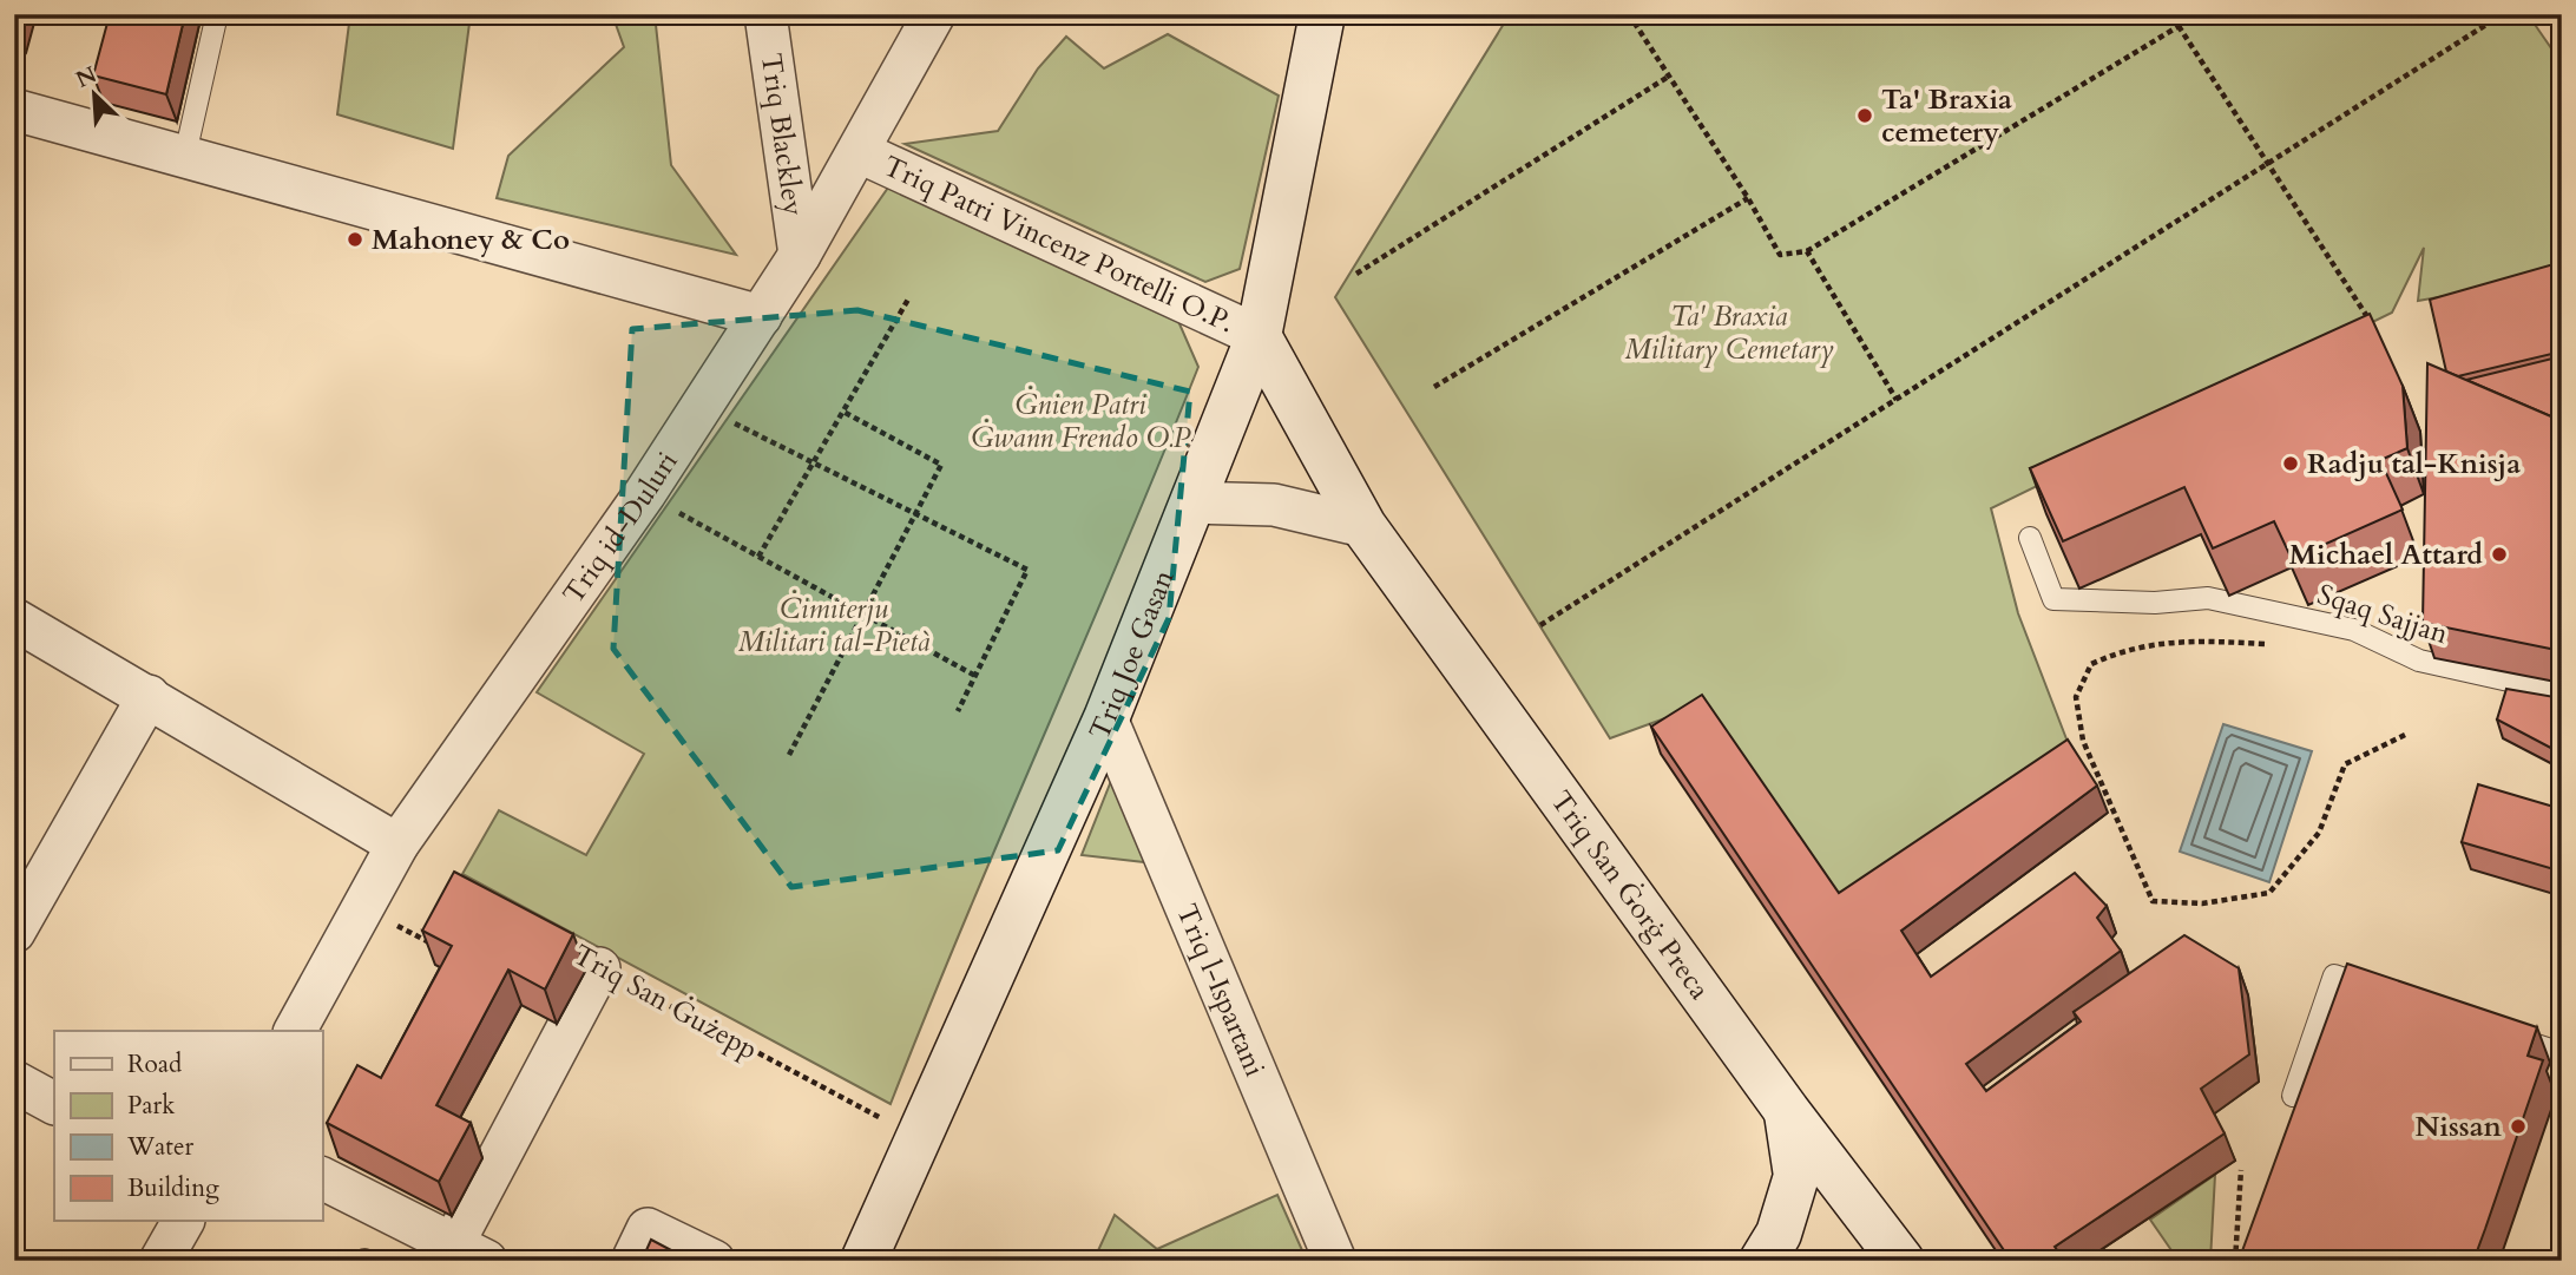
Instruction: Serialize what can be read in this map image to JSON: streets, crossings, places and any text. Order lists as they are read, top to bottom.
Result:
{
  "streets": {
    "street": [
      "Triq Blackley",
      "Triq Patri Vincenz Portelli O.P.",
      "Triq id-Duluri",
      "Triq Joe Gasan",
      "Triq San Ġorġ Preca",
      "Triq l-Ispartani"
    ],
    "lane": ["Sqaq Sajjan"],
    "path": ["Triq San Ġużepp"]
  },
  "crossings": [
    ["Triq Blackley", "Triq id-Duluri"],
    ["Triq Patri Vincenz Portelli O.P.", "Triq id-Duluri"],
    ["Triq Patri Vincenz Portelli O.P.", "Triq Joe Gasan"],
    ["Triq Patri Vincenz Portelli O.P.", "Triq San Ġorġ Preca"],
    ["Triq Joe Gasan", "Triq San Ġorġ Preca"],
    ["Triq Joe Gasan", "Triq l-Ispartani"],
    ["Triq Joe Gasan", "Triq San Ġużepp"]
  ],
  "parks": ["Ta' Braxia Military Cemetary", "Ġnien Patri Ġwann Frendo O.P.", "Ċimiterju Militari tal-Pietà"],
  "places": [
    "Ta' Braxia cemetery",
    "Mahoney & Co",
    "Radju tal-Knisja",
    "Michael Attard",
    "Nissan"
  ],
  "legend": [
    "Road",
    "Park",
    "Water",
    "Building"
  ],
  "north": "top left"
}
